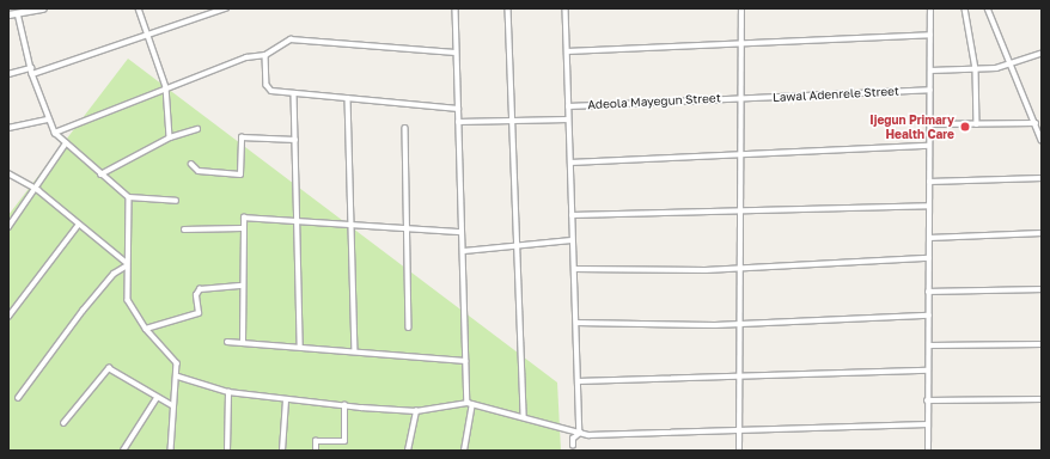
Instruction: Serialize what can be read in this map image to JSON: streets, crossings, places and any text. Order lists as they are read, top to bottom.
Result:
{
  "streets": {
    "street": ["Lawal Adenrele Street", "Adeola Mayegun Street"]
  },
  "crossings": [
    ["Lawal Adenrele Street", "Adeola Mayegun Street"]
  ],
  "places": ["Ijegun Primary Health Care"]
}
